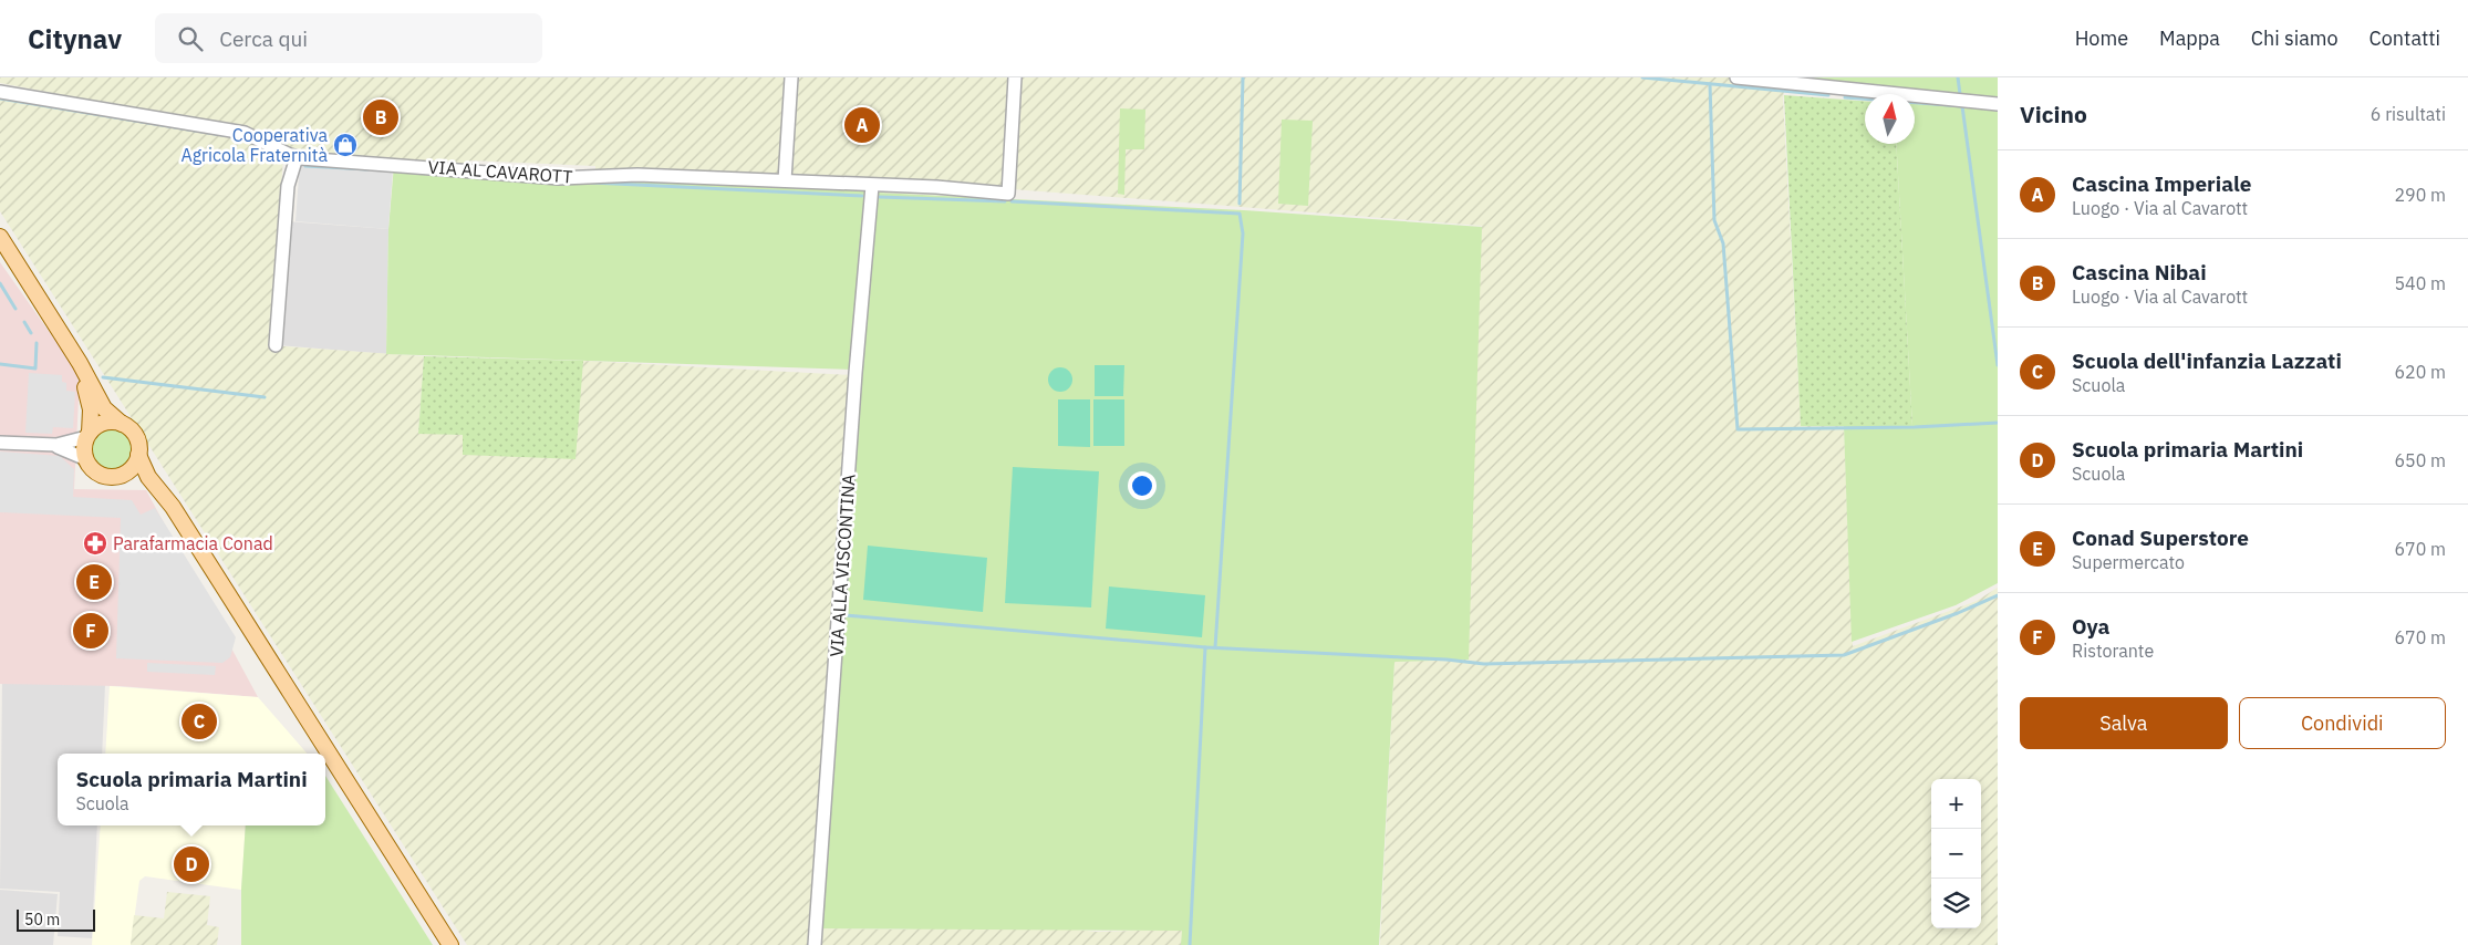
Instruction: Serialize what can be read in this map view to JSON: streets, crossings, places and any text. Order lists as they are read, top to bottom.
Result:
{
  "streets": {
    "street": ["VIA AL CAVAROTT", "VIA ALLA VISCONTINA"]
  },
  "crossings": [
    ["VIA AL CAVAROTT", "VIA ALLA VISCONTINA"]
  ],
  "places": {
    "shop": ["Cooperativa Agricola Fraternità"],
    "pharmacy": ["Parafarmacia Conad"]
  },
  "scale_bar": "50 m",
  "north": "top",
  "page": {
    "header": "Citynav",
    "search": "Cerca qui",
    "nav": [
      "Home",
      "Mappa",
      "Chi siamo",
      "Contatti"
    ],
    "heading": ["Vicino", "6 risultati"],
    "pins": [
      "B",
      "A",
      "E",
      "F",
      "C",
      "D"
    ],
    "list": [
      {
        "mark": "A",
        "name": "Cascina Imperiale",
        "note": "Luogo · Via al Cavarott",
        "value": "290 m"
      },
      {
        "mark": "B",
        "name": "Cascina Nibai",
        "note": "Luogo · Via al Cavarott",
        "value": "540 m"
      },
      {
        "mark": "C",
        "name": "Scuola dell'infanzia Lazzati",
        "note": "Scuola",
        "value": "620 m"
      },
      {
        "mark": "D",
        "name": "Scuola primaria Martini",
        "note": "Scuola",
        "value": "650 m"
      },
      {
        "mark": "E",
        "name": "Conad Superstore",
        "note": "Supermercato",
        "value": "670 m"
      },
      {
        "mark": "F",
        "name": "Oya",
        "note": "Ristorante",
        "value": "670 m"
      }
    ],
    "buttons": ["Salva", "Condividi"],
    "popup": ["Scuola primaria Martini", "Scuola"],
    "map_buttons": ["+", "−"],
    "scale": "50 m"
  }
}
